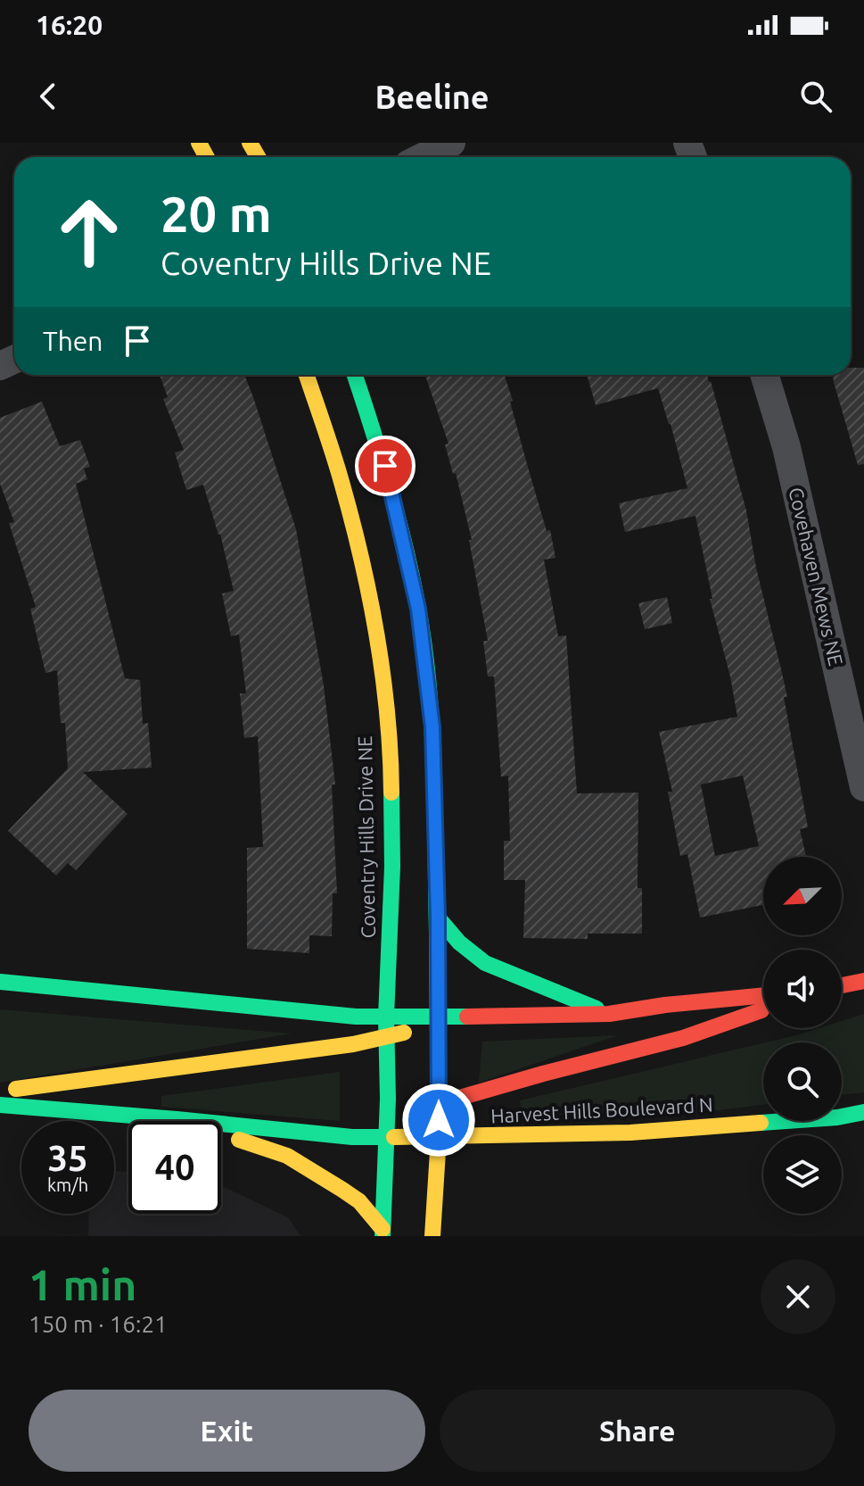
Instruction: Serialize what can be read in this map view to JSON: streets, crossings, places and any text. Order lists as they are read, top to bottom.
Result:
{
  "streets": {
    "main road": ["Coventry Hills Drive NE", "Harvest Hills Boulevard N"],
    "street": ["Covehaven Mews NE"]
  },
  "crossings": [
    ["Coventry Hills Drive NE", "Harvest Hills Boulevard N"]
  ],
  "north": "bottom left",
  "page": {
    "status": "16:20",
    "header": "Beeline",
    "turn": ["20 m", "Coventry Hills Drive NE"],
    "then": "Then",
    "speed": "35 km/h",
    "limit": "40",
    "heading": ["1 min", "150 m · 16:21"],
    "buttons": ["Exit", "Share"]
  }
}
